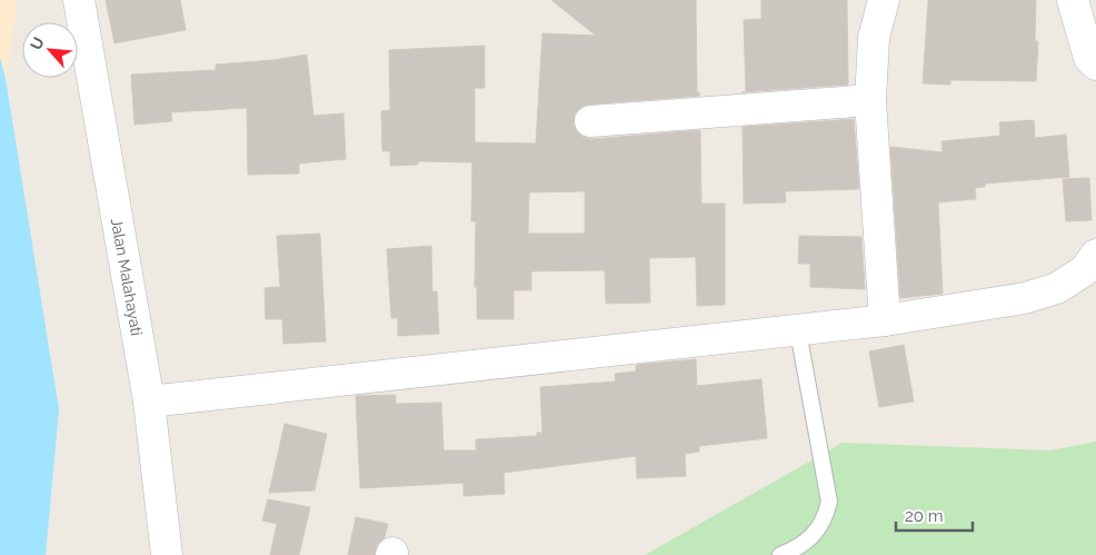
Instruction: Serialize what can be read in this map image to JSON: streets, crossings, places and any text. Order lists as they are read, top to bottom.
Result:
{
  "streets": {
    "street": ["Jalan Malahayati"]
  },
  "scale_bar": "20 m",
  "north": "top left"
}
